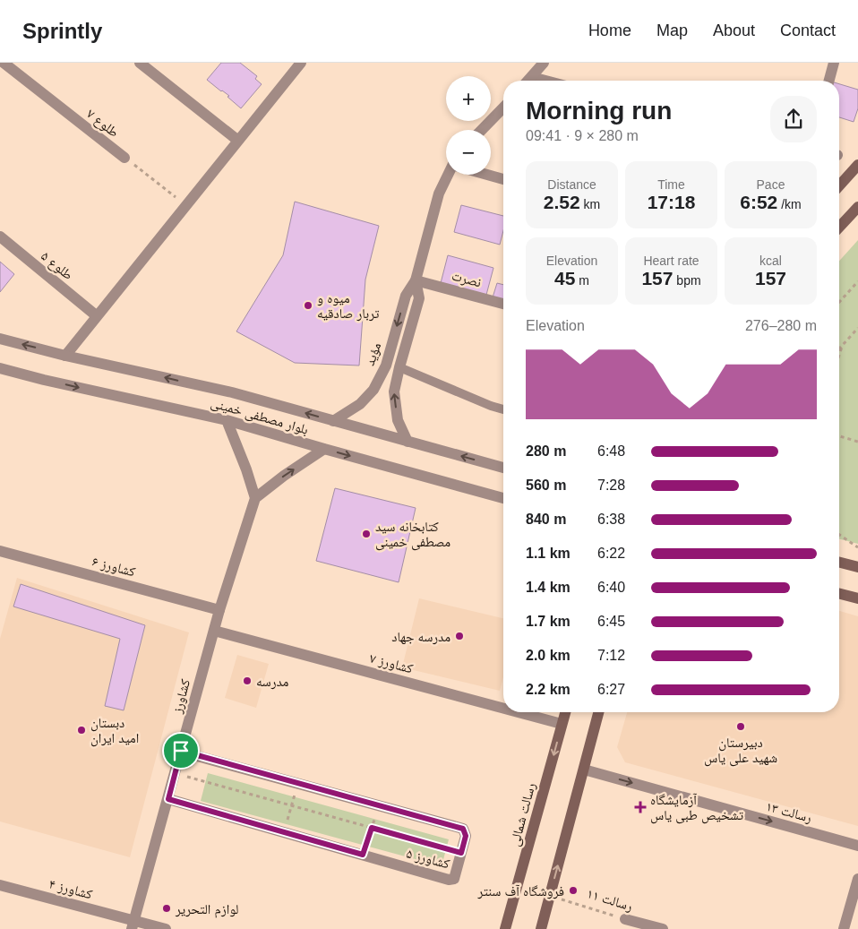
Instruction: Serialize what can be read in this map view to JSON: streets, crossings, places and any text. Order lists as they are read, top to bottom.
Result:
{
  "streets": {
    "main road": ["رسالت شمالی"],
    "street": [
      "طلوع ۷",
      "طلوع ۵",
      "نصرت",
      "مؤید",
      "بلوار مصطفی خمینی",
      "کشاورز ۶",
      "کشاورز ۷",
      "کشاورز",
      "رسالت ۱۳",
      "کشاورز ۵",
      "کشاورز ۴",
      "رسالت ۱۱"
    ]
  },
  "crossings": [
    ["نصرت", "مؤید"],
    ["مؤید", "بلوار مصطفی خمینی"],
    ["کشاورز ۶", "کشاورز"],
    ["کشاورز ۷", "کشاورز"],
    ["کشاورز ۷", "رسالت شمالی"],
    ["کشاورز", "کشاورز ۵"],
    ["کشاورز", "کشاورز ۴"]
  ],
  "one_way": ["رسالت ۱۳"],
  "places": {
    "other": [
      "میوه و تربار صادقیه",
      "کتابخانه سید مصطفی خمینی",
      "مدرسه جهاد",
      "مدرسه",
      "دبیرستان شهید علی یاس",
      "دبستان امید ایران",
      "فروشگاه آف سنتر",
      "لوازم التحریر"
    ],
    "health": ["آزمایشگاه تشخیص طبی یاس"]
  },
  "page": {
    "header": "Sprintly",
    "nav": [
      "Home",
      "Map",
      "About",
      "Contact"
    ],
    "map_buttons": ["+", "−"],
    "heading": ["Morning run", "09:41 · 9 × 280 m"],
    "stats": [
      ["Distance", "2.52 km"],
      ["Time", "17:18"],
      ["Pace", "6:52 /km"],
      ["Elevation", "45 m"],
      ["Heart rate", "157 bpm"],
      ["kcal", "157"]
    ],
    "chart": ["Elevation", "276–280 m"],
    "list": [
      {
        "name": "280 m",
        "note": "6:48"
      },
      {
        "name": "560 m",
        "note": "7:28"
      },
      {
        "name": "840 m",
        "note": "6:38"
      },
      {
        "name": "1.1 km",
        "note": "6:22"
      },
      {
        "name": "1.4 km",
        "note": "6:40"
      },
      {
        "name": "1.7 km",
        "note": "6:45"
      },
      {
        "name": "2.0 km",
        "note": "7:12"
      },
      {
        "name": "2.2 km",
        "note": "6:27"
      }
    ]
  }
}
